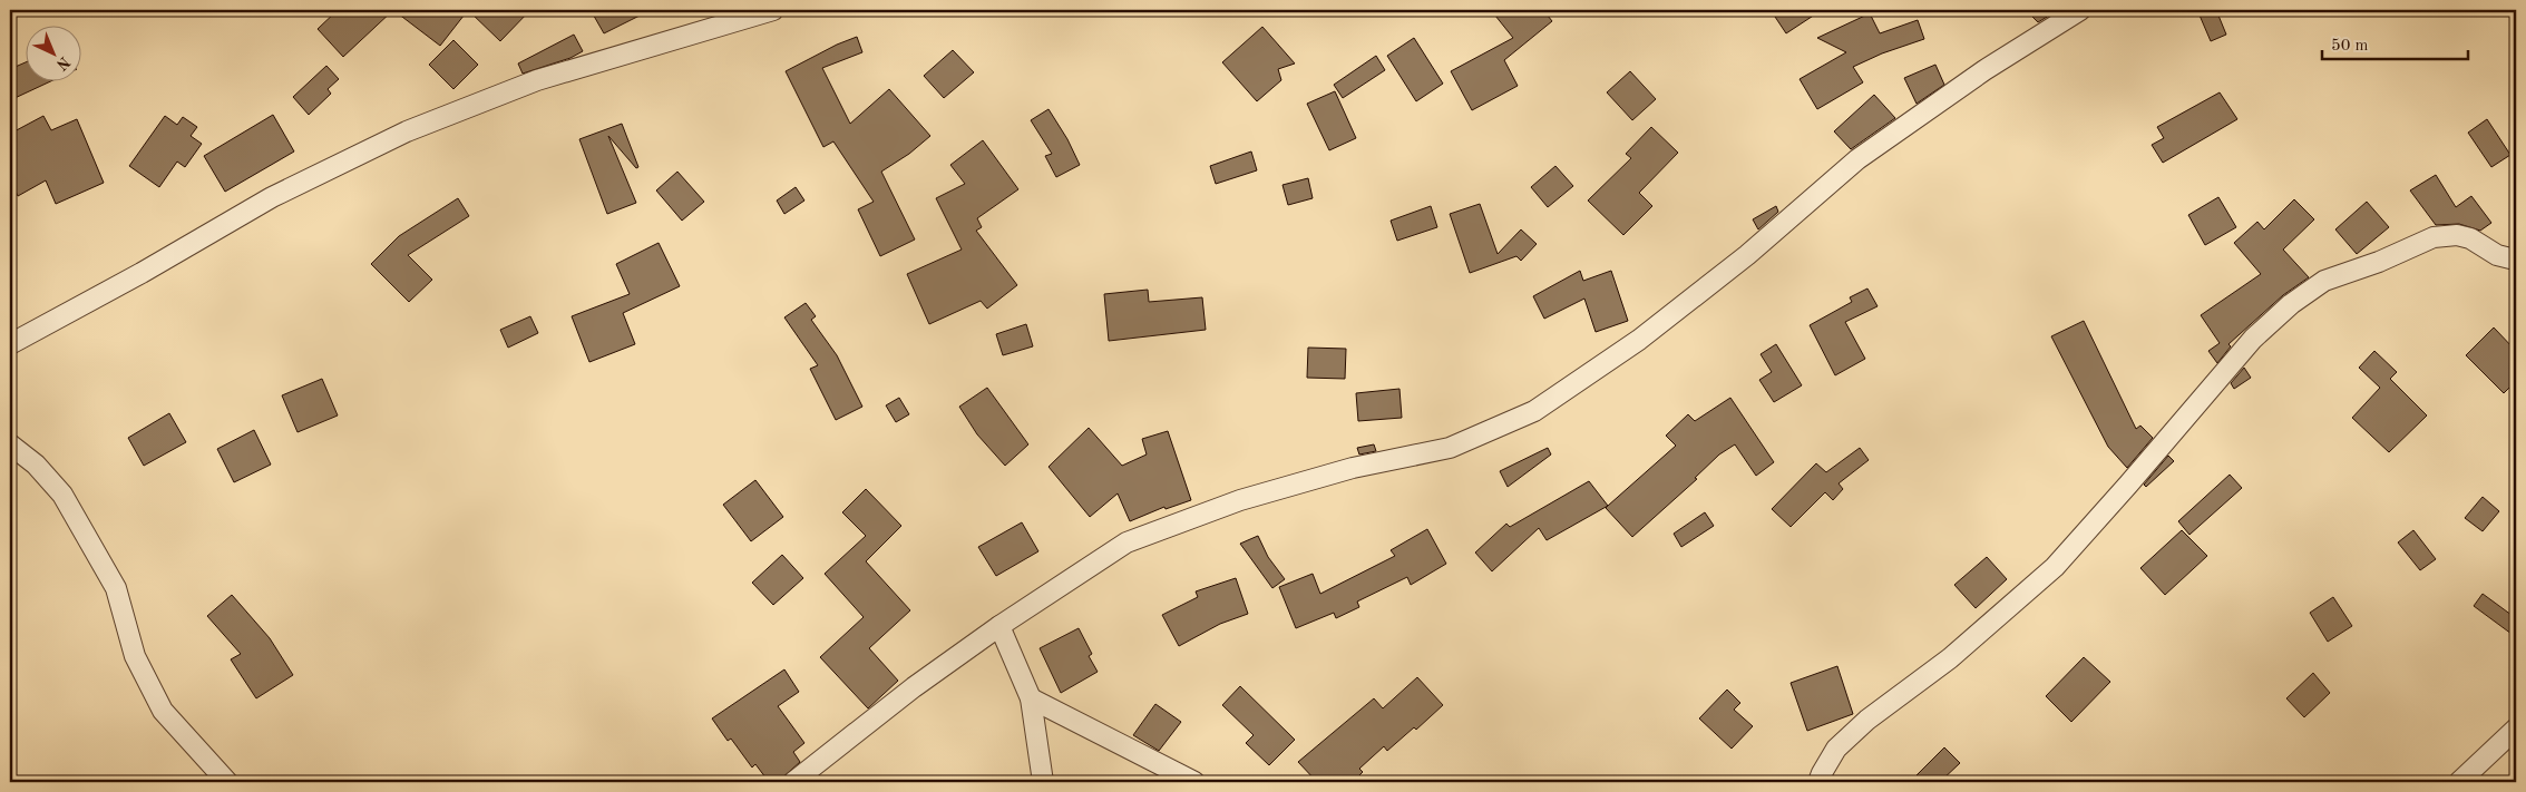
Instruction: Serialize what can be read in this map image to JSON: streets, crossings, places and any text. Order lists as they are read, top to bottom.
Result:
{
  "scale_bar": "50 m",
  "north": "bottom right"
}
